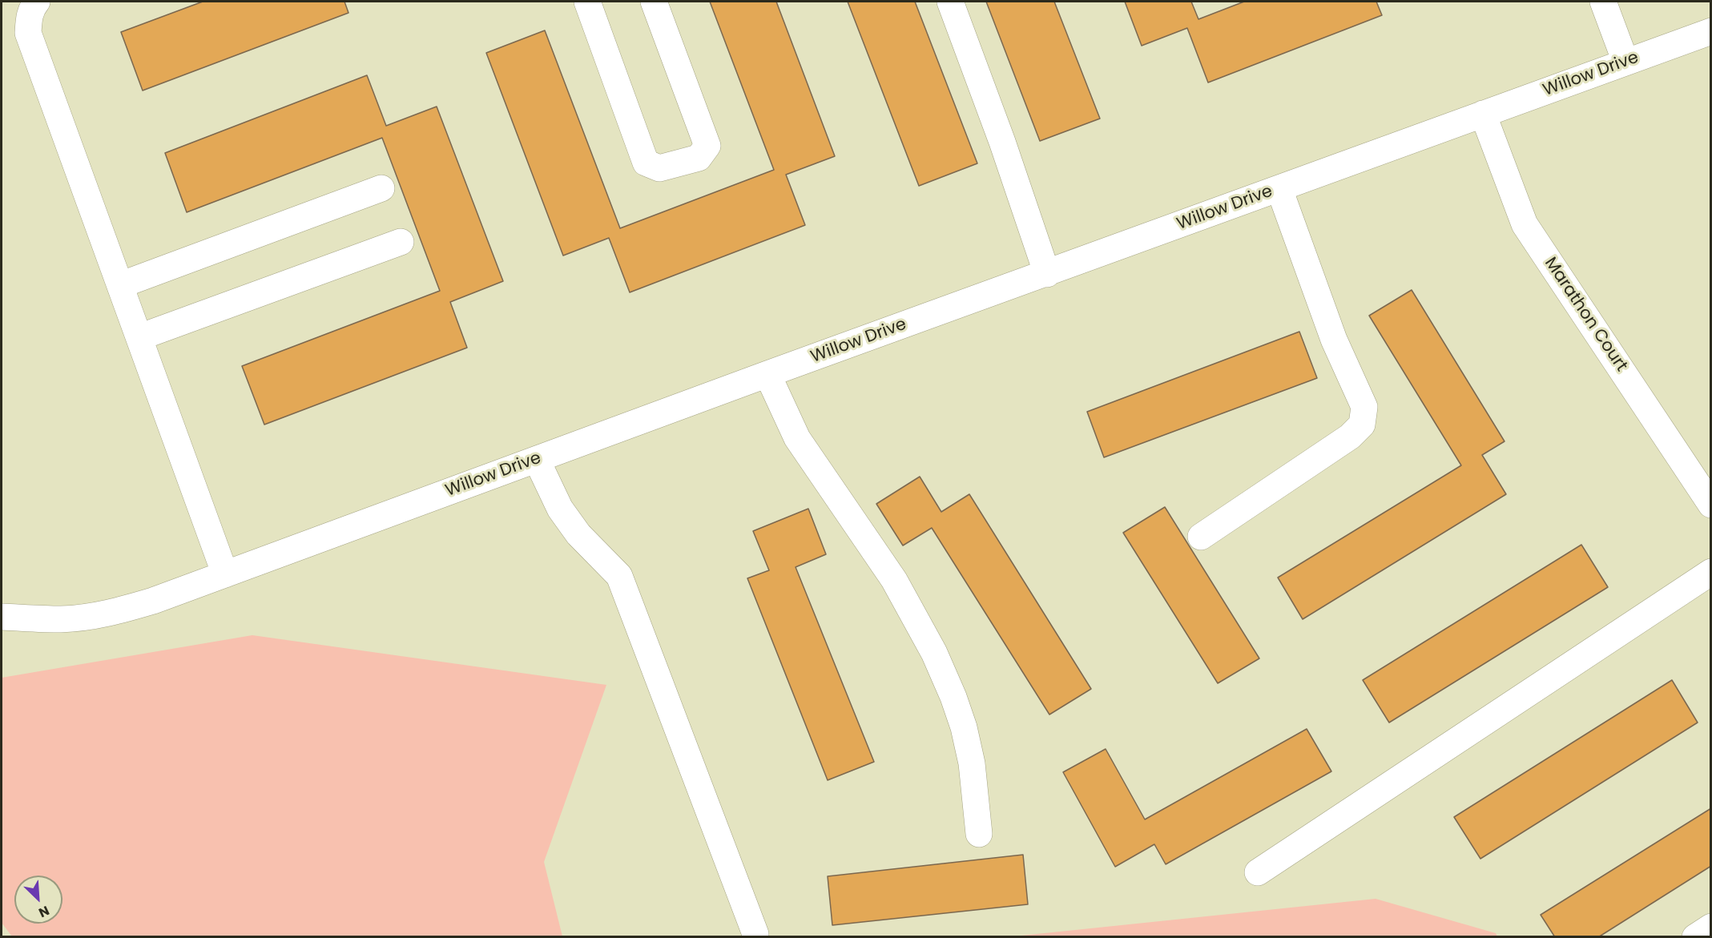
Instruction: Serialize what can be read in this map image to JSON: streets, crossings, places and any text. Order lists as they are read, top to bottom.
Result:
{
  "streets": {
    "street": ["Willow Drive", "Marathon Court"]
  },
  "crossings": [
    ["Willow Drive", "Marathon Court"]
  ],
  "north": "bottom right"
}
